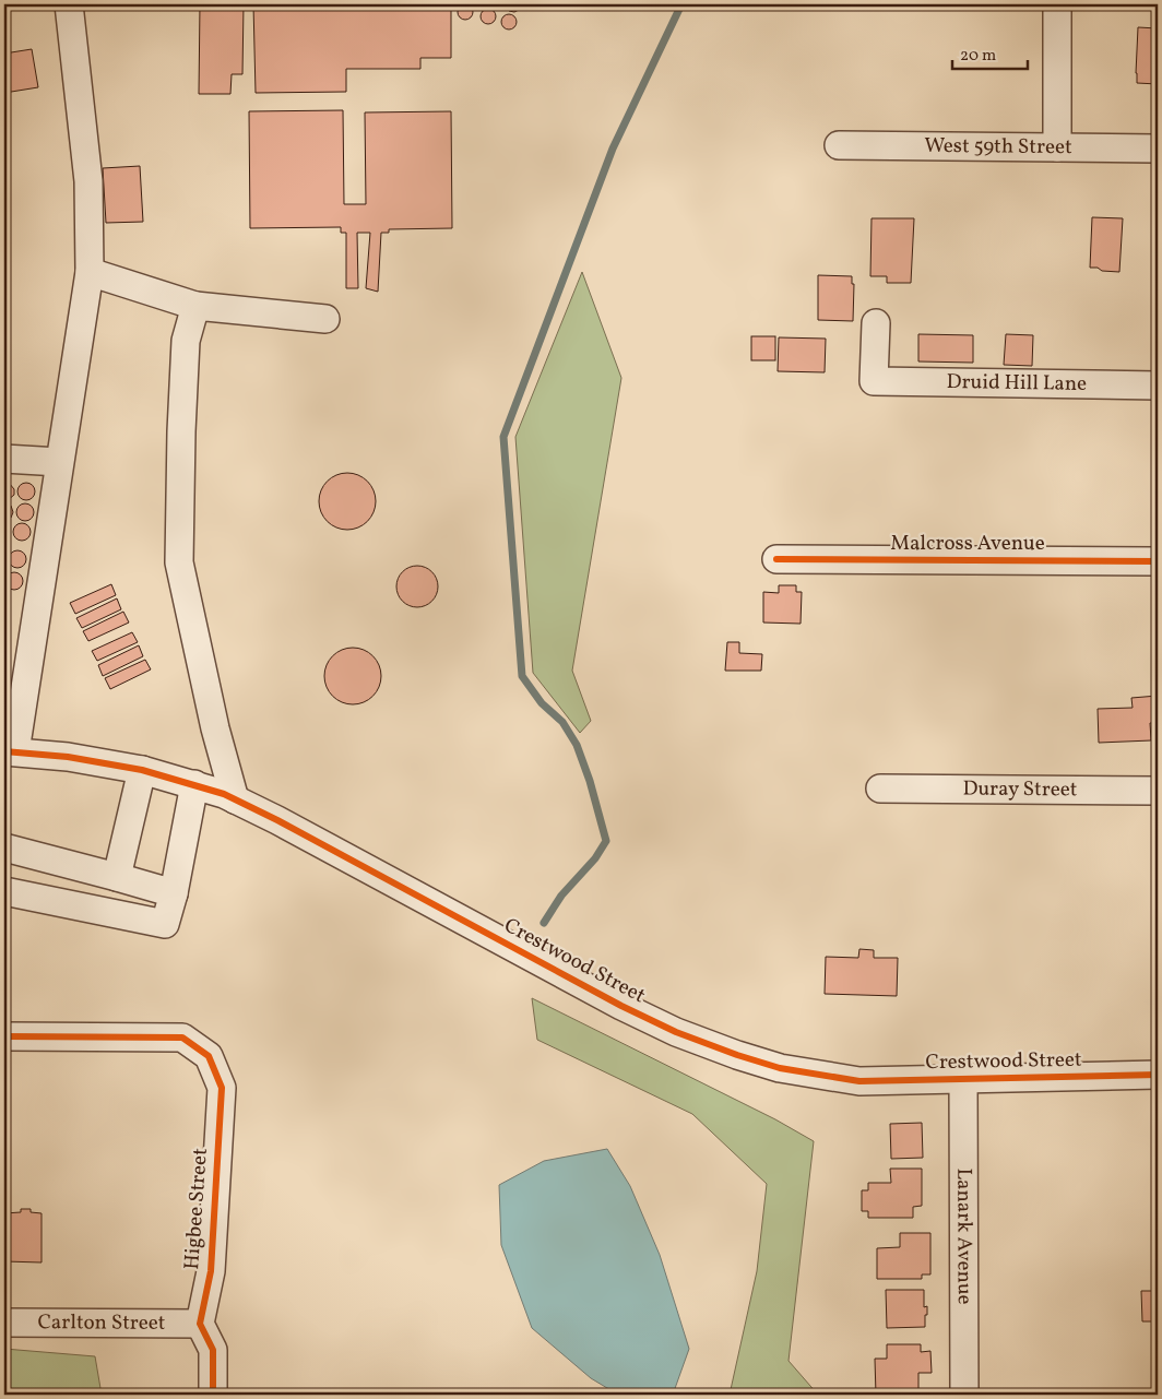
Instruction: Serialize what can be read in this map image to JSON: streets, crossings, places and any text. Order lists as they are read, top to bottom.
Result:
{
  "streets": {
    "street": [
      "West 59th Street",
      "Druid Hill Lane",
      "Malcross Avenue",
      "Duray Street",
      "Crestwood Street",
      "Higbee Street",
      "Lanark Avenue",
      "Carlton Street"
    ]
  },
  "crossings": [
    ["Crestwood Street", "Lanark Avenue"],
    ["Higbee Street", "Carlton Street"]
  ],
  "scale_bar": "20 m"
}
